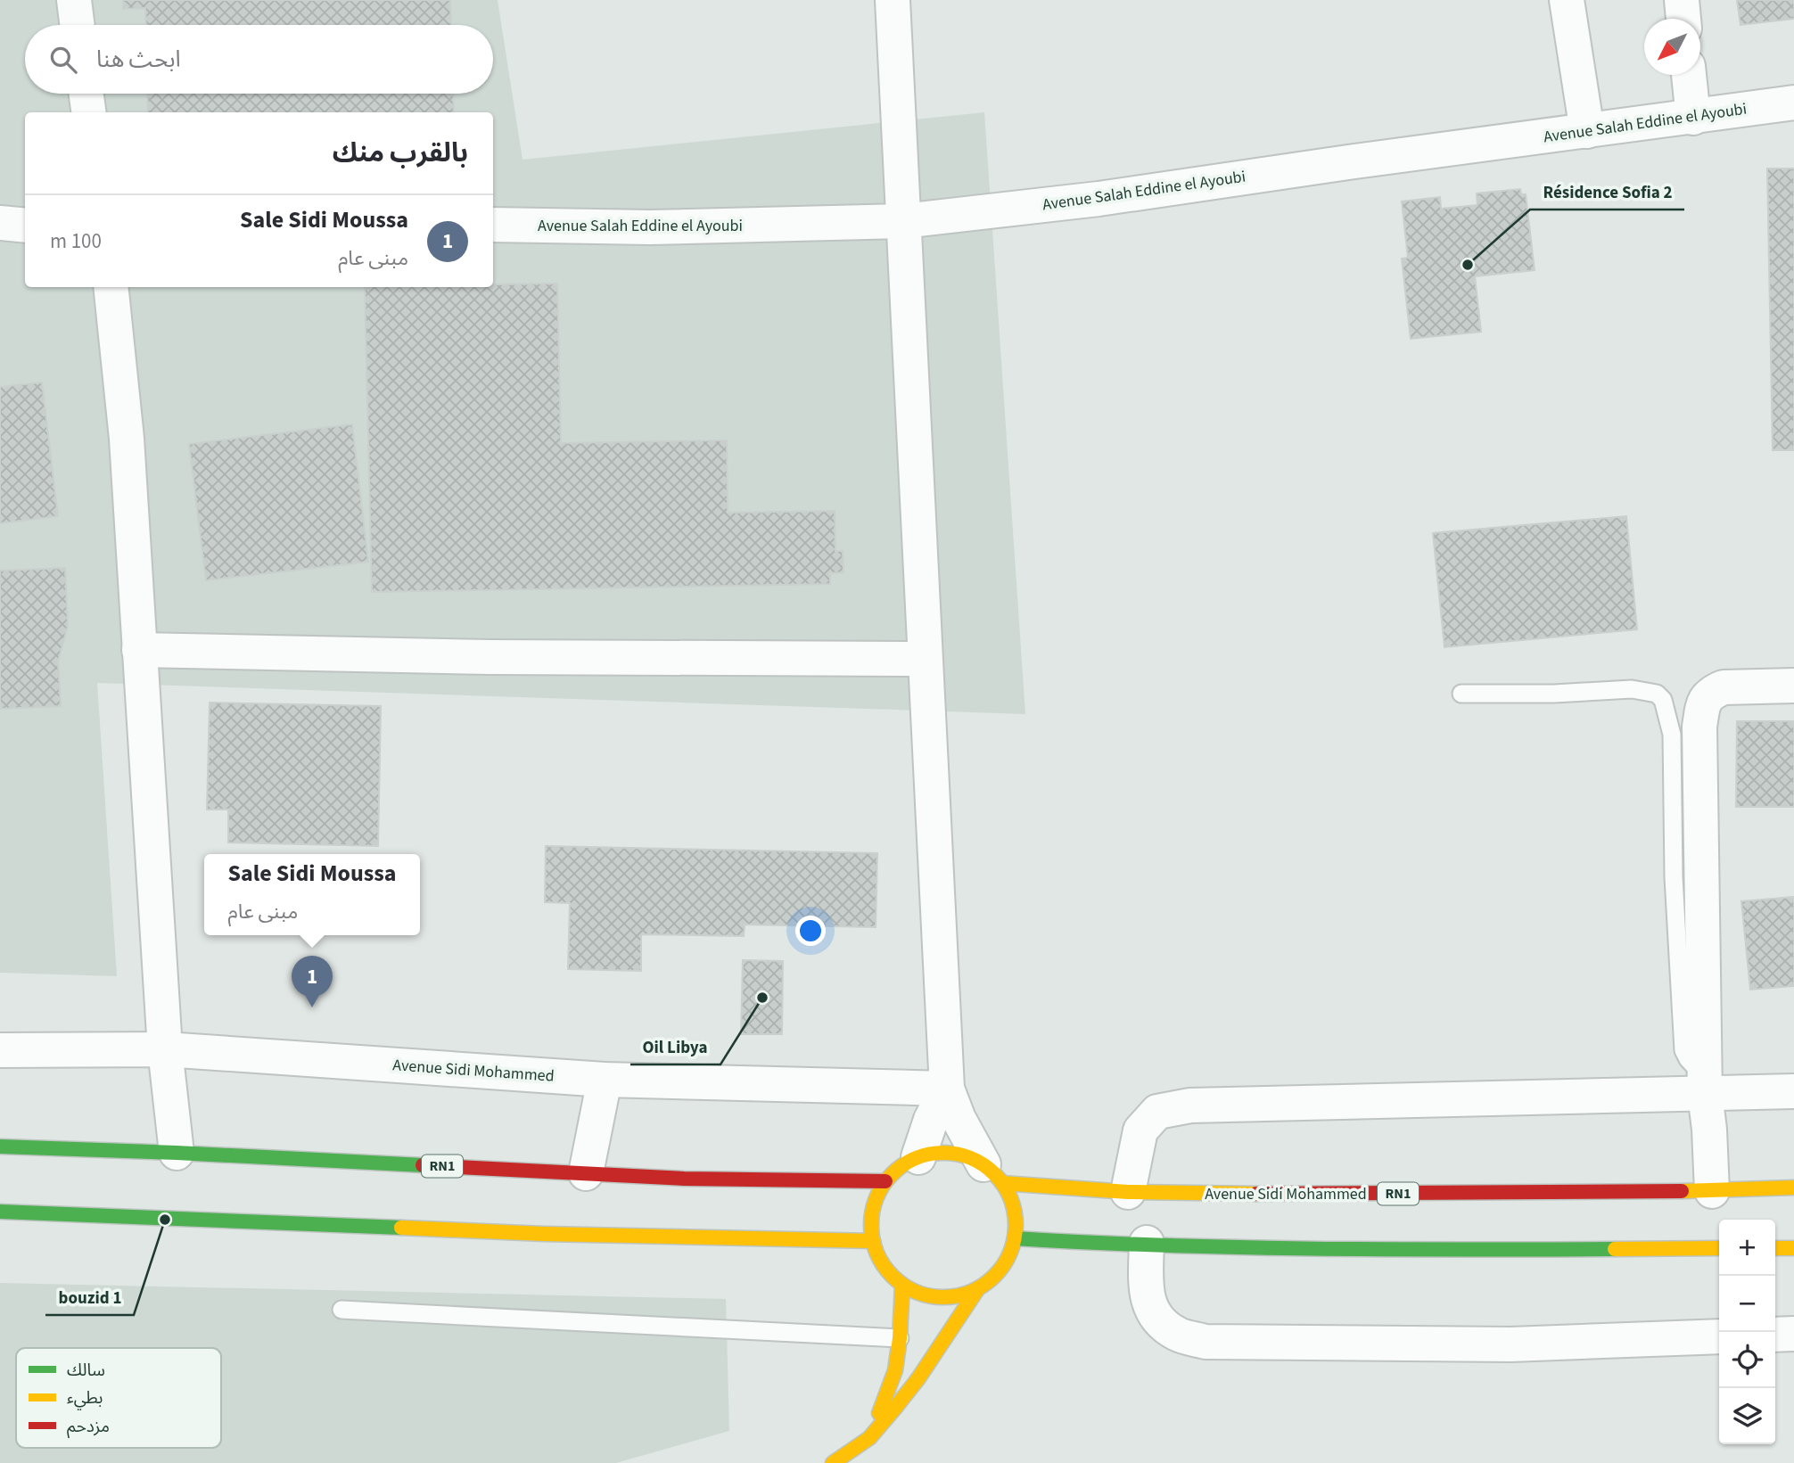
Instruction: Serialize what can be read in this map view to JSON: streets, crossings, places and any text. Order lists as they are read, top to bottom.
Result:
{
  "streets": {
    "main road": ["Avenue Sidi Mohammed", "RN1"],
    "street": ["Avenue Salah Eddine el Ayoubi"]
  },
  "crossings": [
    ["Avenue Sidi Mohammed", "RN1"]
  ],
  "places": ["Résidence Sofia 2", "Oil Libya", "bouzid 1"],
  "legend": ["سالك", "بطيء", "مزدحم"],
  "north": "bottom left",
  "page": {
    "search": "ابحث هنا",
    "heading": "بالقرب منك",
    "list": [
      {
        "mark": "1",
        "name": "Sale Sidi Moussa",
        "note": "مبنى عام",
        "value": "100 m"
      }
    ],
    "popup": ["Sale Sidi Moussa", "مبنى عام"],
    "pins": "1",
    "map_buttons": ["+", "−"]
  }
}
